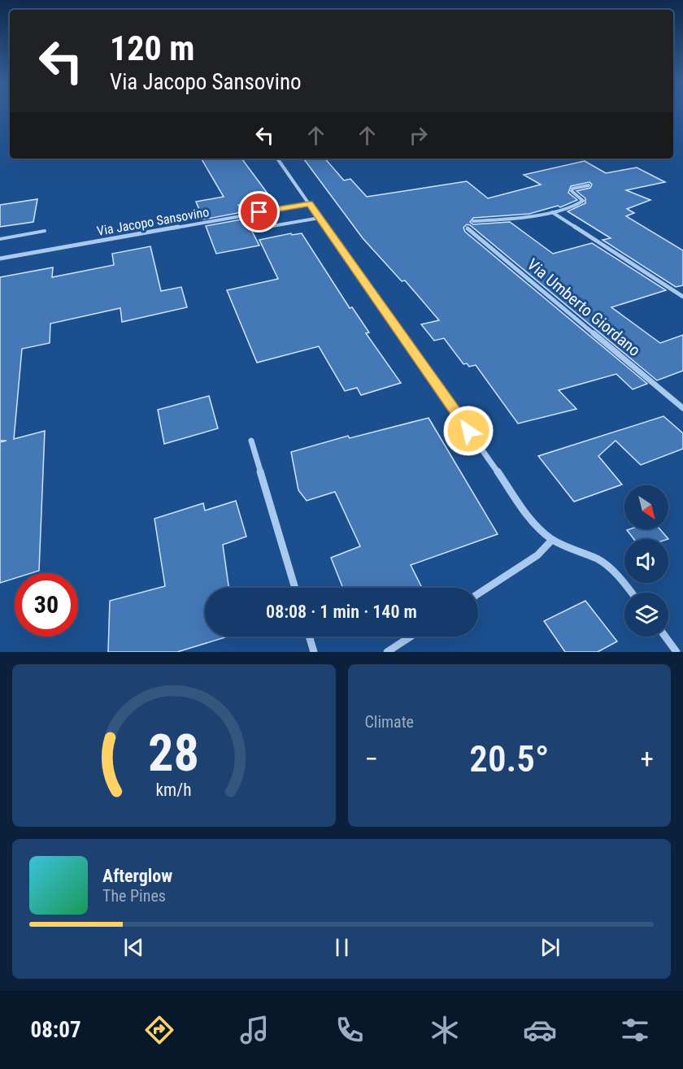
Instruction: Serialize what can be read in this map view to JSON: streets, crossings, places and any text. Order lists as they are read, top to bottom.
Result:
{
  "streets": {
    "street": ["Via Jacopo Sansovino", "Via Umberto Giordano"]
  },
  "north": "bottom right",
  "page": {
    "turn": ["120 m", "Via Jacopo Sansovino"],
    "limit": "30",
    "trip": "08:08 · 1 min · 140 m",
    "tile": "Climate",
    "heat": ["−", "20.5°", "+"],
    "song": ["Afterglow", "The Pines"],
    "tabs": "08:07",
    "gauge": ["28", "km/h"]
  }
}
